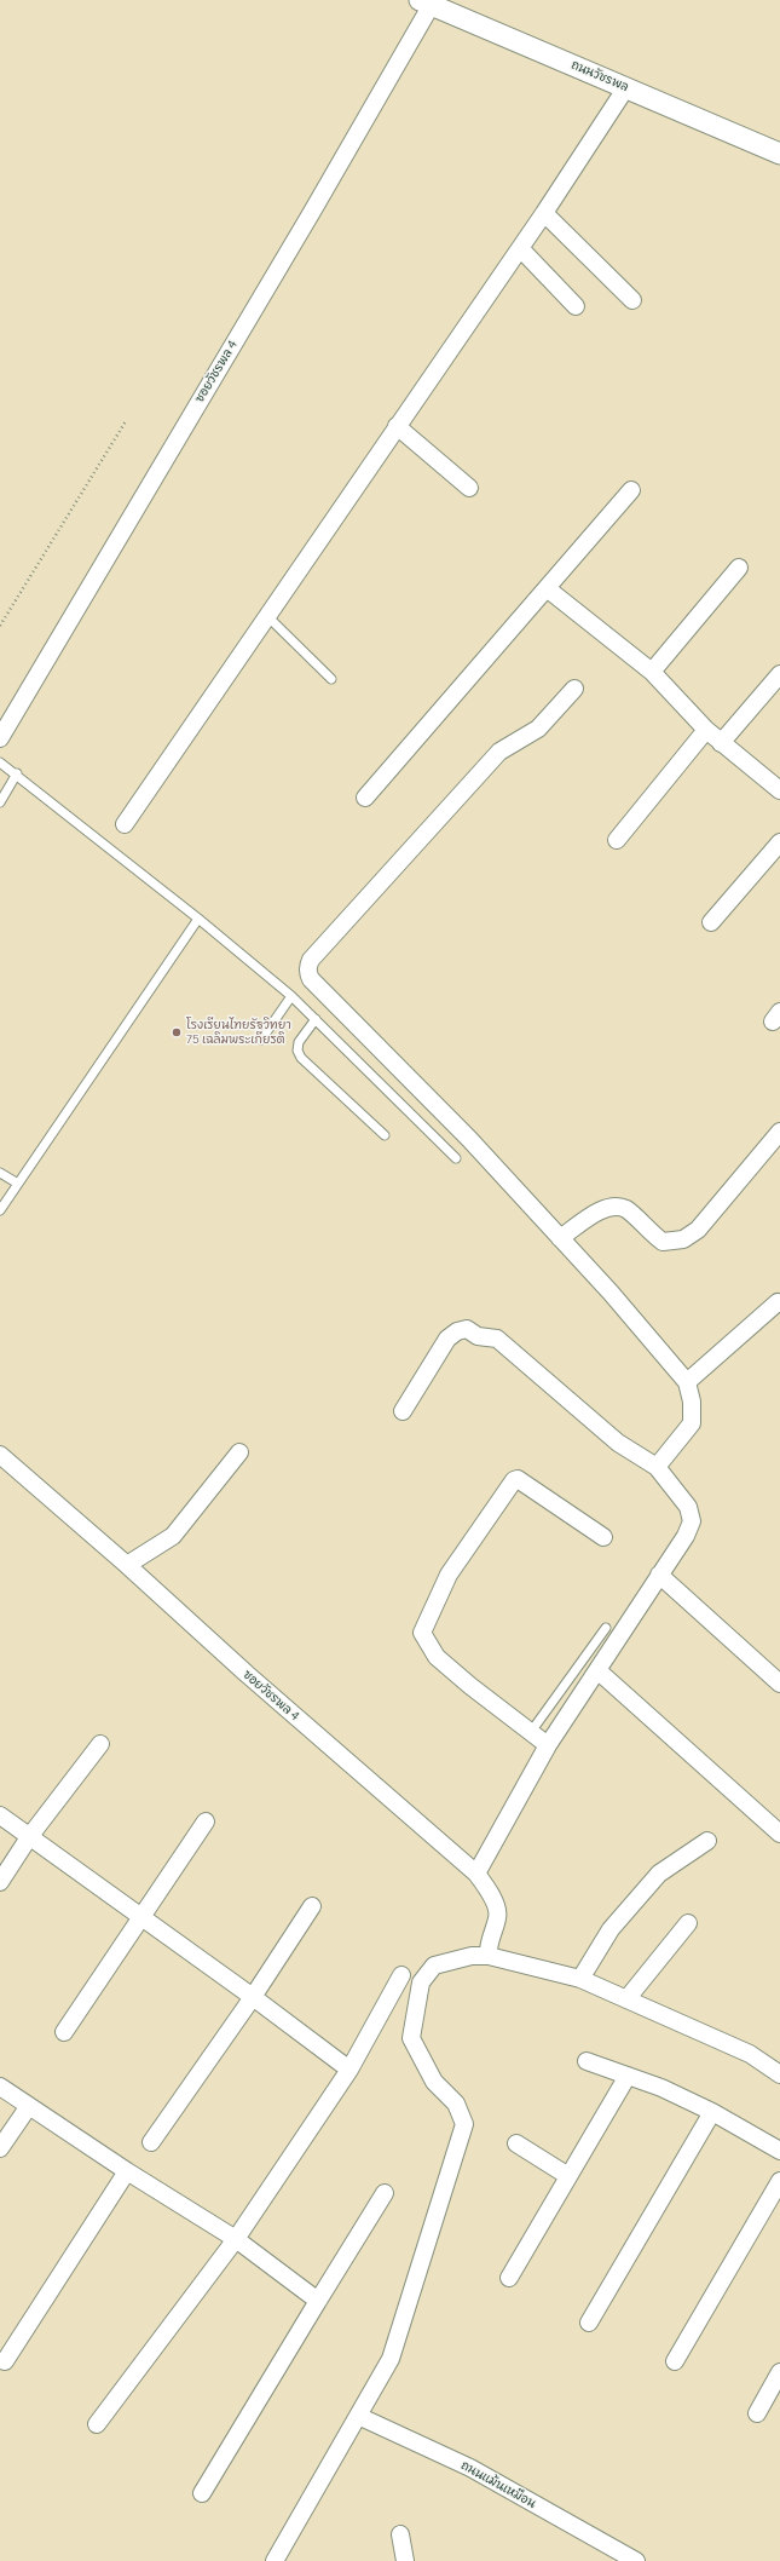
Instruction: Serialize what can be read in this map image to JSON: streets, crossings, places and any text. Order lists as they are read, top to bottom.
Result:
{
  "streets": {
    "street": ["ถนนวัชรพล", "ซอยวัชรพล 4", "ถนนแม้นเหมือน"]
  },
  "crossings": [
    ["ถนนวัชรพล", "ซอยวัชรพล 4"]
  ],
  "places": ["โรงเรียนไทยรัฐวิทยา 75 เฉลิมพระเกียรติ"]
}
